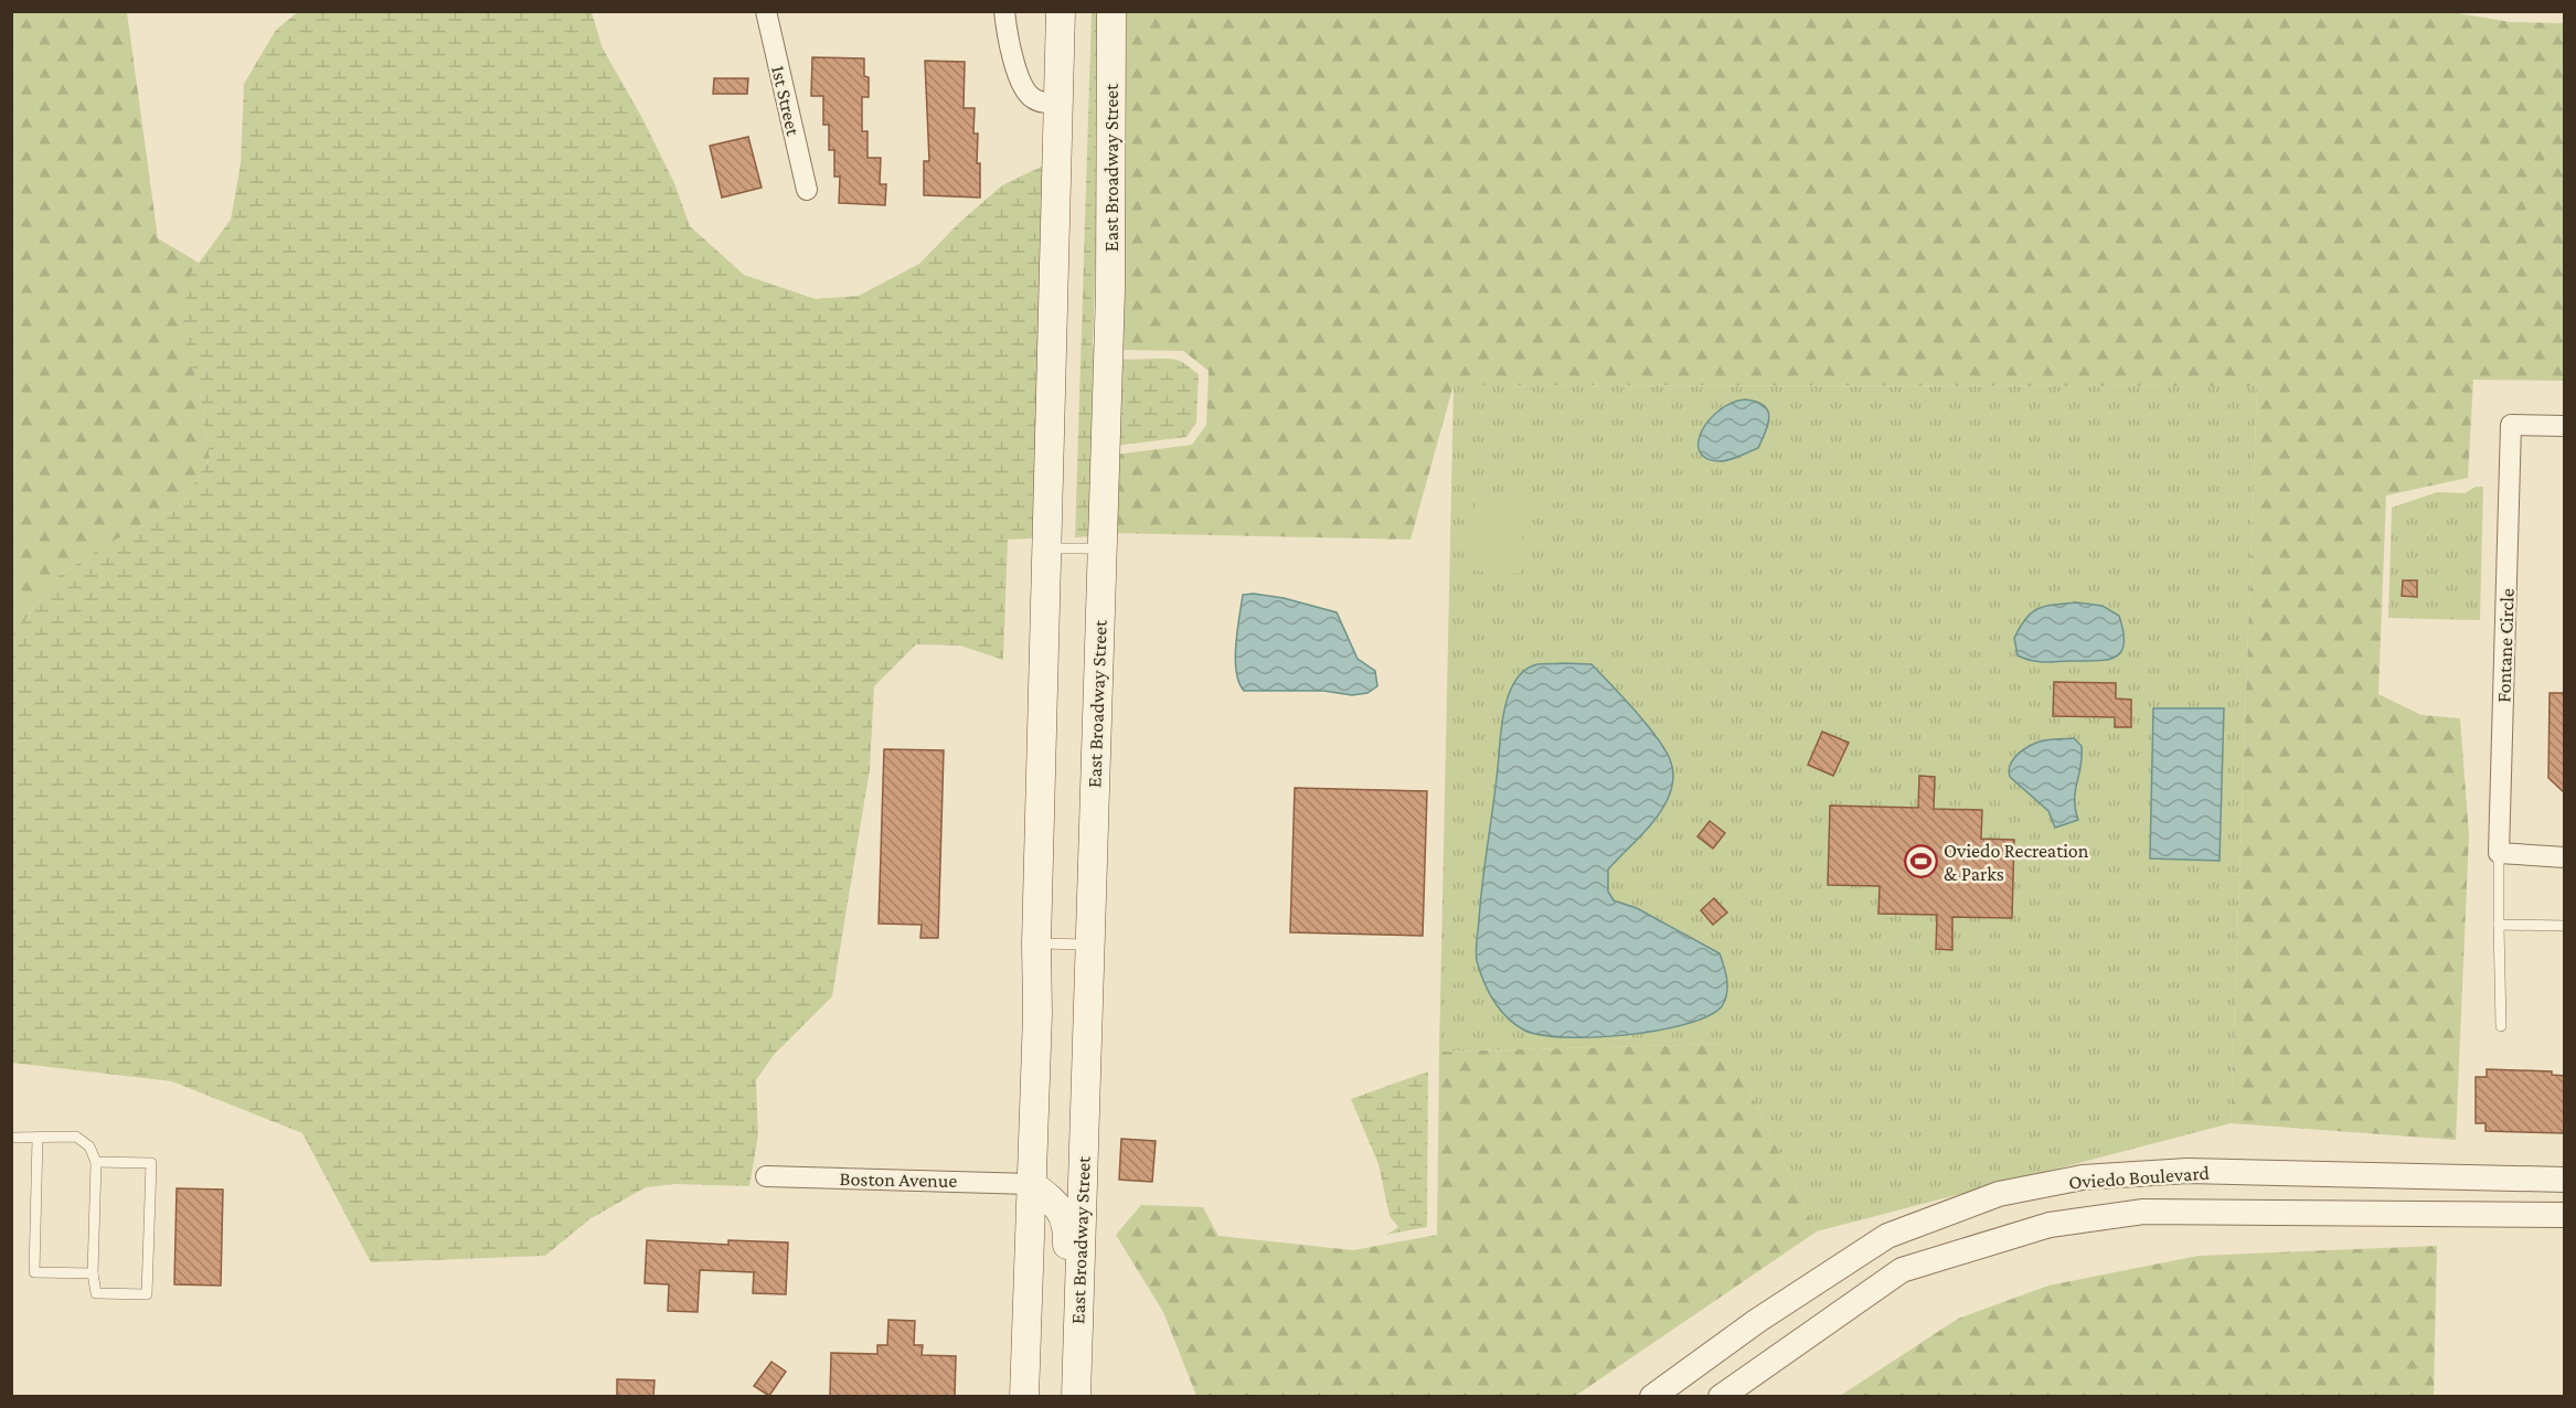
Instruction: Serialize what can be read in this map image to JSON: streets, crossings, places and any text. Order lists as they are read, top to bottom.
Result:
{
  "streets": {
    "main road": ["East Broadway Street"],
    "street": [
      "1st Street",
      "Fontane Circle",
      "Oviedo Boulevard",
      "Boston Avenue"
    ]
  },
  "places": {
    "sports": ["Oviedo Recreation & Parks"]
  }
}
